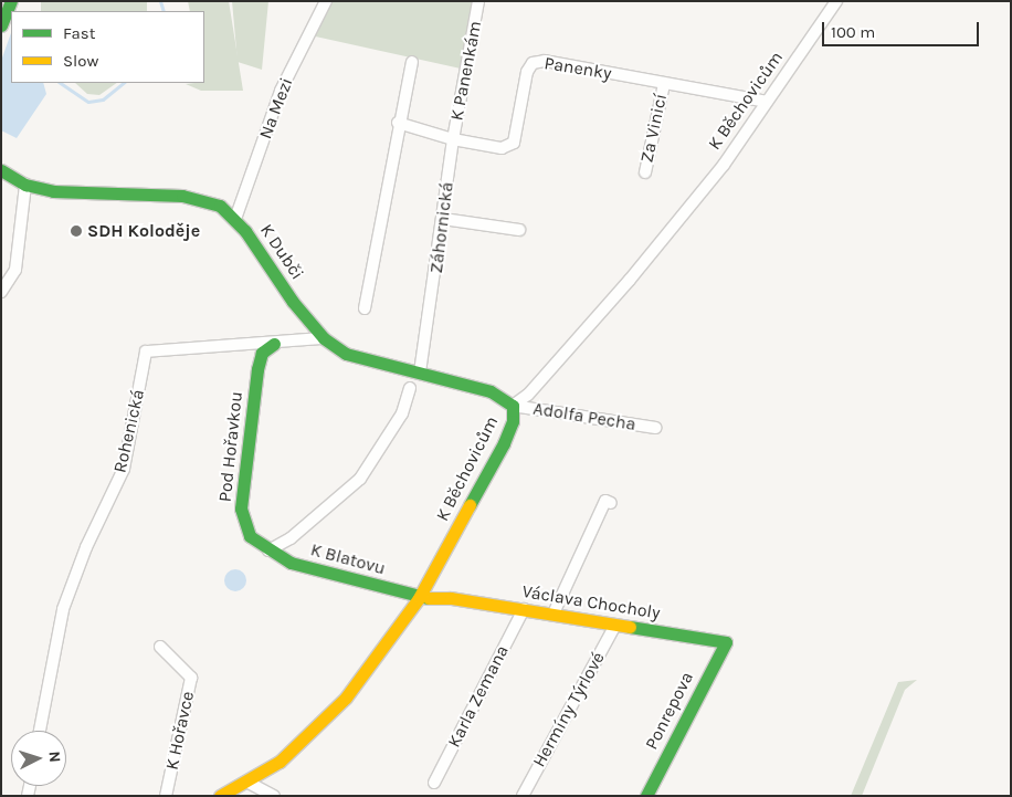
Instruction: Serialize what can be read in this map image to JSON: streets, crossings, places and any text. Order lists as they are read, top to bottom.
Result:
{
  "streets": {
    "street": [
      "Panenky",
      "K Panenkám",
      "K Běchovicům",
      "Na Mezi",
      "Za Vinicí",
      "Záhornická",
      "K Dubči",
      "Adolfa Pecha",
      "Rohenická",
      "Pod Hořavkou",
      "K Blatovu",
      "Václava Chocholy",
      "Karla Zemana",
      "Hermíny Týrlové",
      "Ponrepova",
      "K Hořavce"
    ]
  },
  "crossings": [
    ["Panenky", "K Panenkám"],
    ["Panenky", "K Běchovicům"],
    ["Panenky", "Za Vinicí"],
    ["Panenky", "Záhornická"],
    ["K Panenkám", "Záhornická"],
    ["K Běchovicům", "K Dubči"],
    ["K Běchovicům", "Adolfa Pecha"],
    ["K Běchovicům", "K Blatovu"],
    ["Na Mezi", "K Dubči"],
    ["Záhornická", "K Dubči"],
    ["K Dubči", "Adolfa Pecha"],
    ["K Dubči", "Rohenická"],
    ["Rohenická", "Pod Hořavkou"],
    ["Pod Hořavkou", "K Blatovu"],
    ["K Blatovu", "Václava Chocholy"],
    ["Václava Chocholy", "Karla Zemana"],
    ["Václava Chocholy", "Hermíny Týrlové"],
    ["Václava Chocholy", "Ponrepova"]
  ],
  "places": ["SDH Koloděje"],
  "legend": ["Fast", "Slow"],
  "scale_bar": "100 m",
  "north": "right"
}
